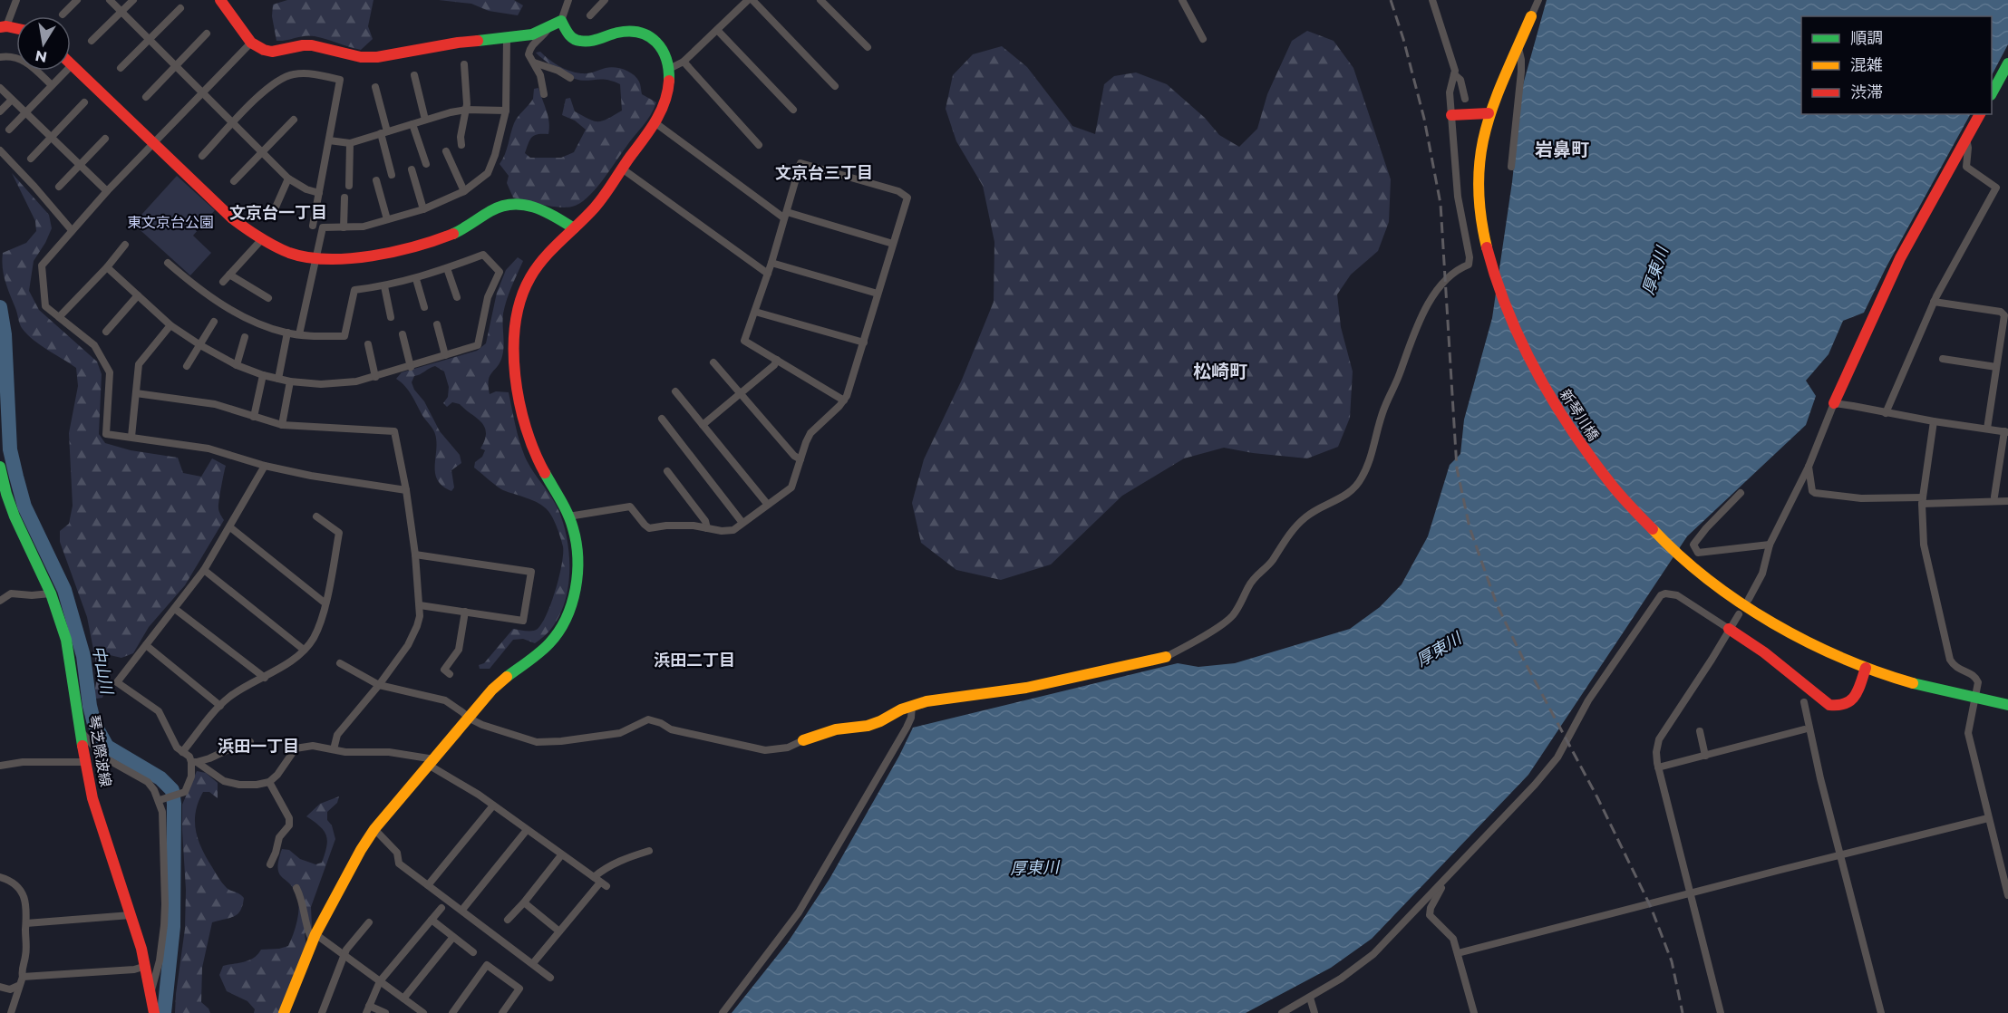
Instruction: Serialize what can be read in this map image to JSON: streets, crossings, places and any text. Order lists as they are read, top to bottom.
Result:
{
  "streets": {
    "street": ["新琴川橋", "琴芝際波線"]
  },
  "districts": [
    "岩鼻町",
    "文京台三丁目",
    "文京台一丁目",
    "松崎町",
    "浜田二丁目",
    "浜田一丁目"
  ],
  "water": ["厚東川", "中山川"],
  "parks": ["東文京台公園"],
  "legend": ["順調", "混雑", "渋滞"],
  "north": "bottom"
}
